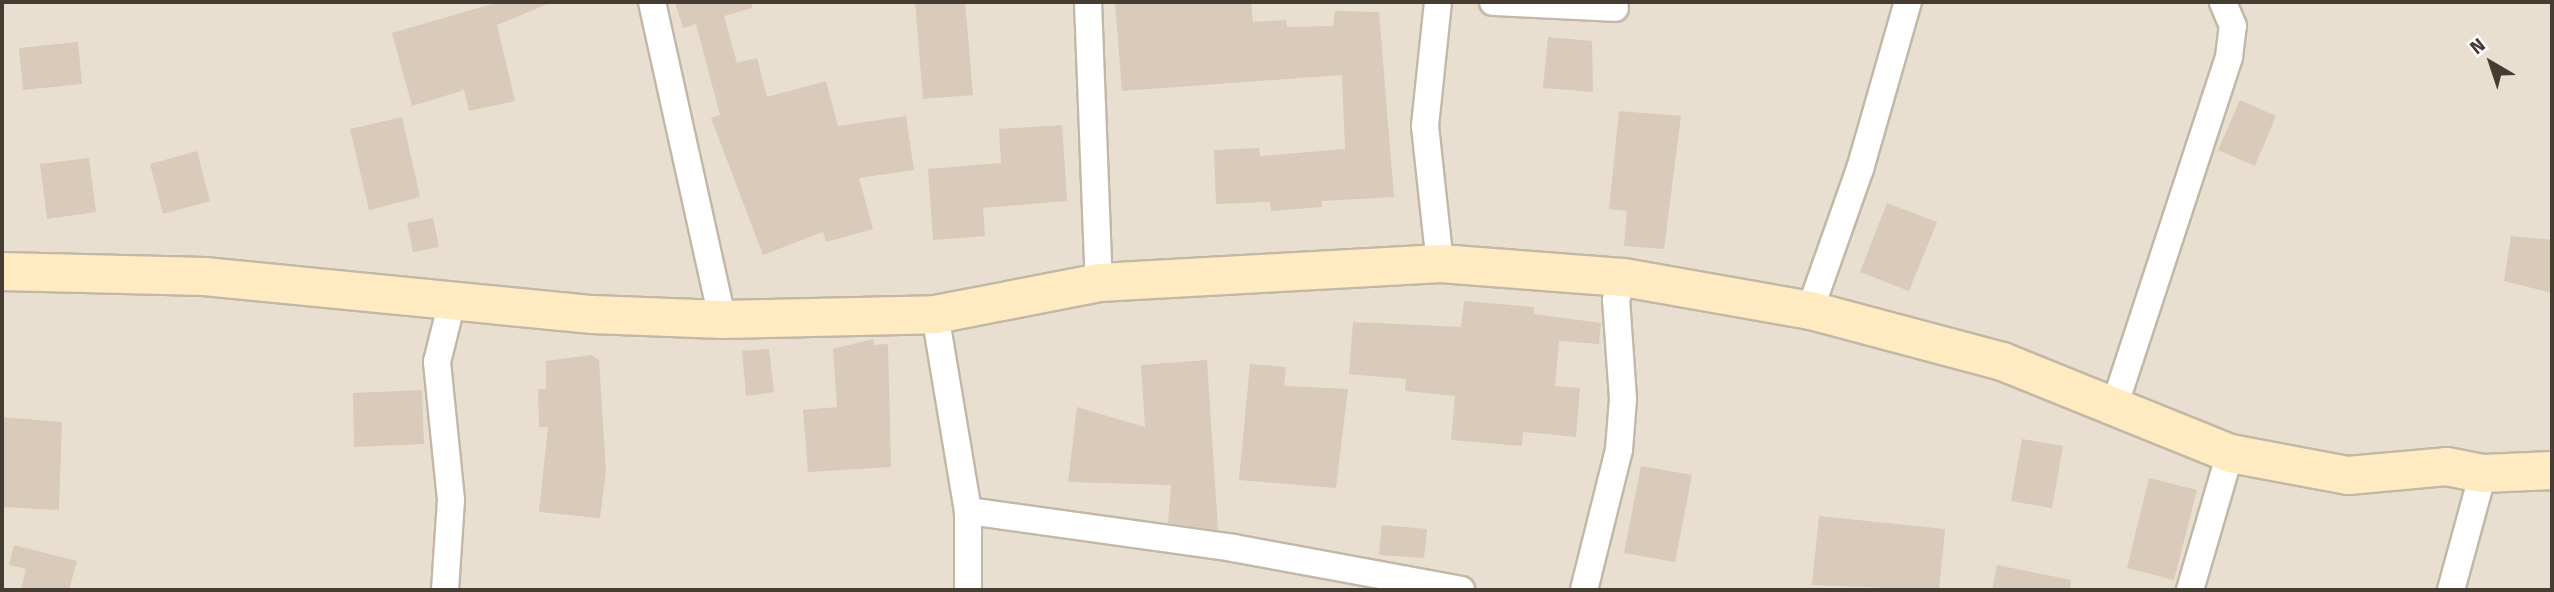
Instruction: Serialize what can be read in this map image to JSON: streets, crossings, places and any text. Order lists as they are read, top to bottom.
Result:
{
  "north": "top left"
}
